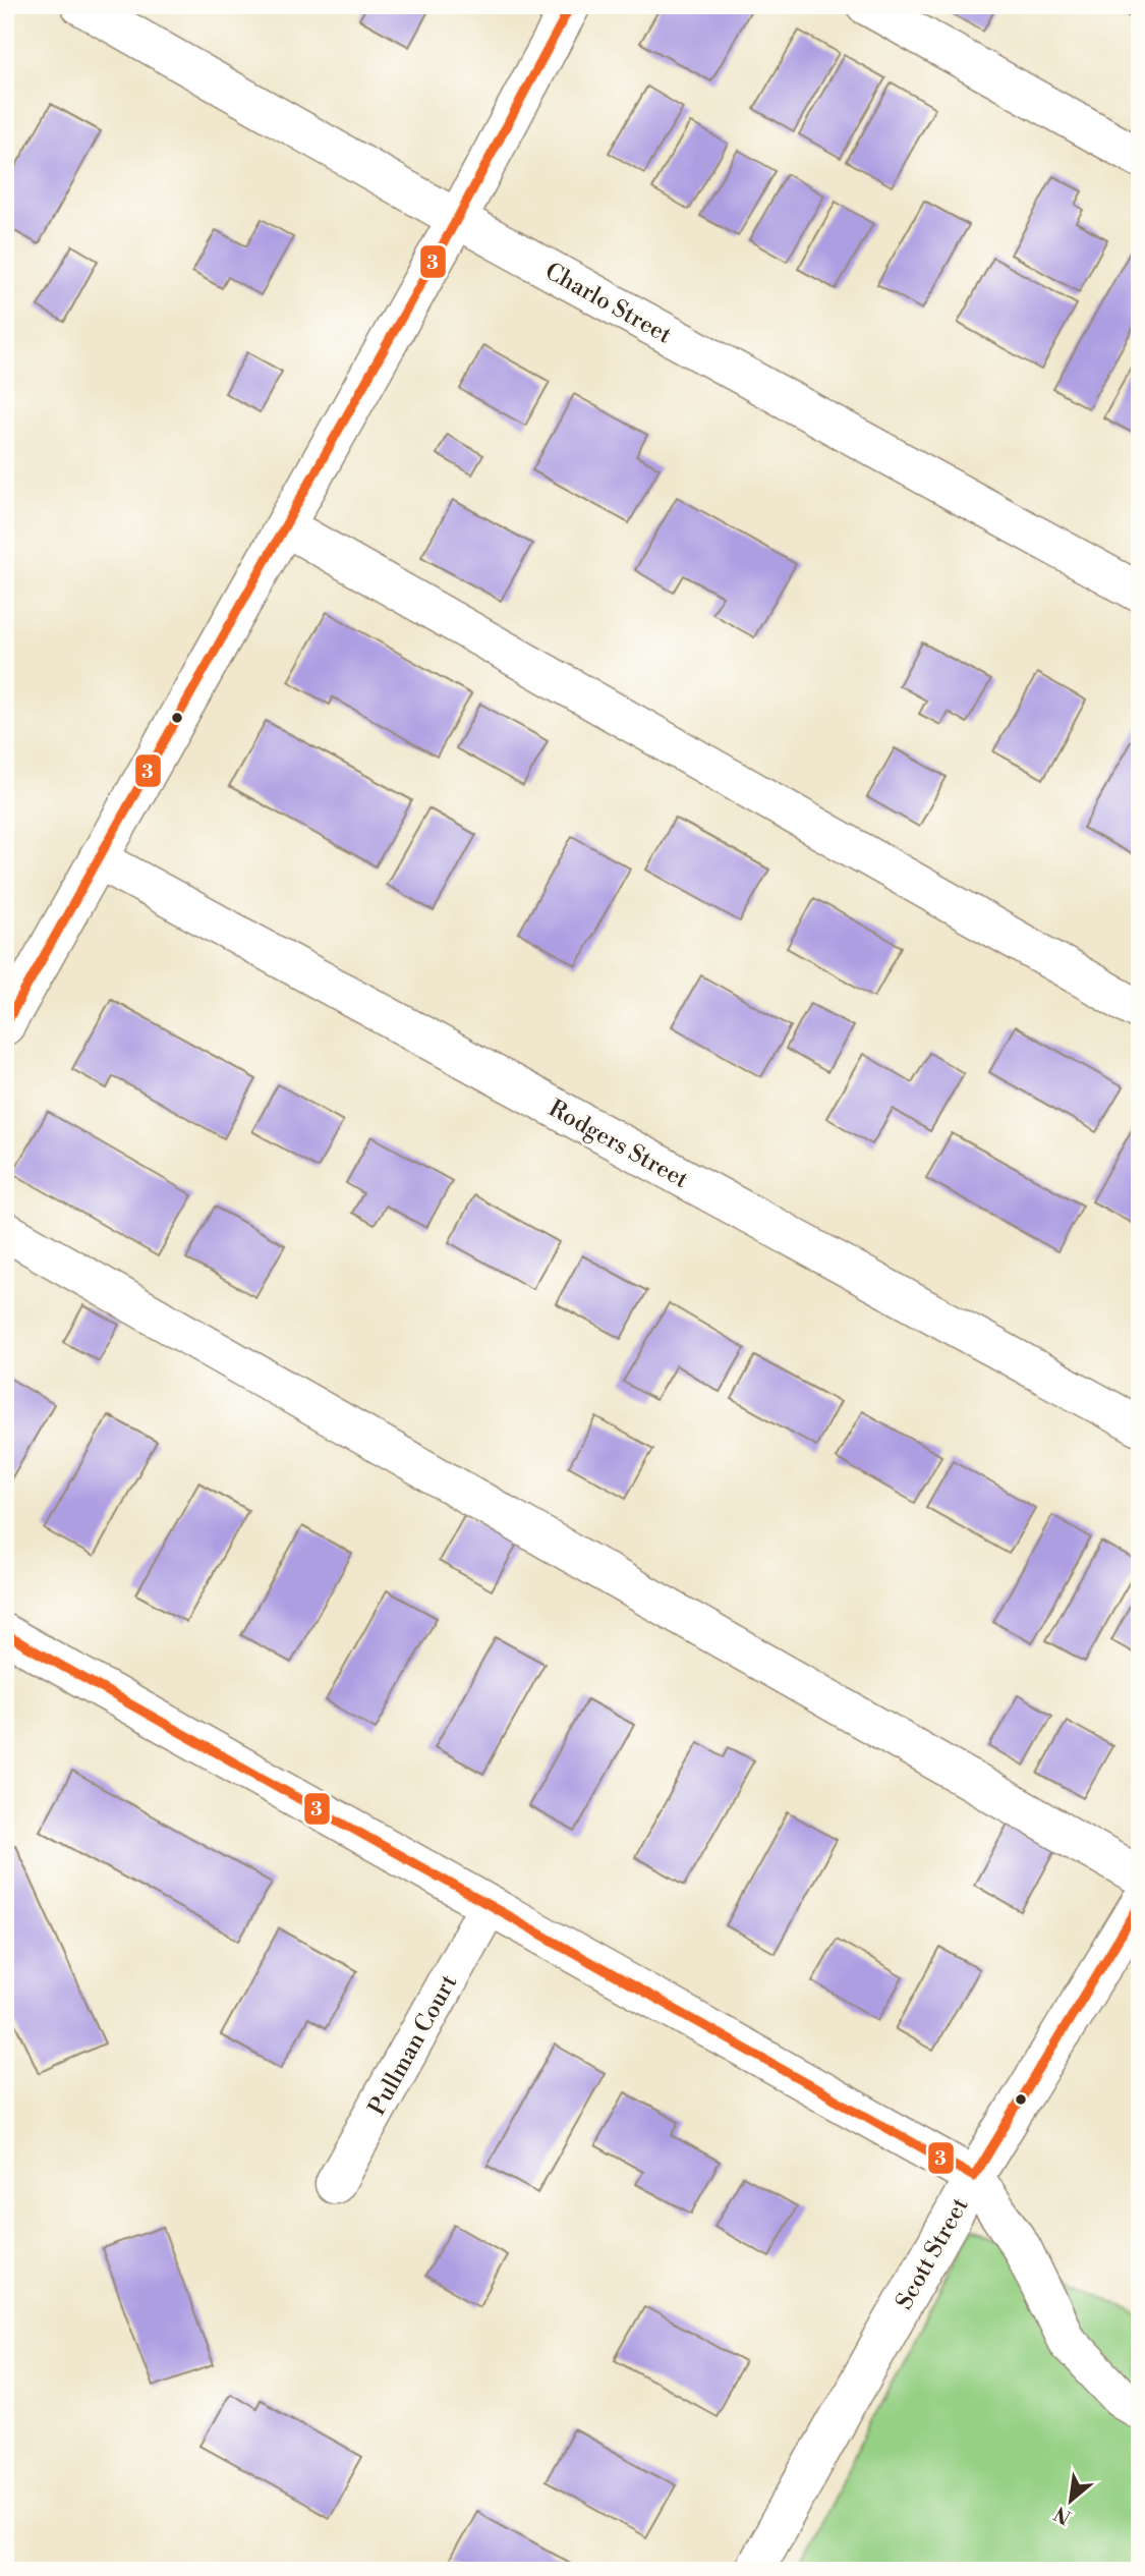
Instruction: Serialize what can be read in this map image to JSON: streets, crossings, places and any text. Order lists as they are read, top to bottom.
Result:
{
  "streets": {
    "street": [
      "Charlo Street",
      "Rodgers Street",
      "Pullman Court",
      "Scott Street"
    ]
  },
  "lines": ["transit line 3"],
  "north": "bottom left"
}
